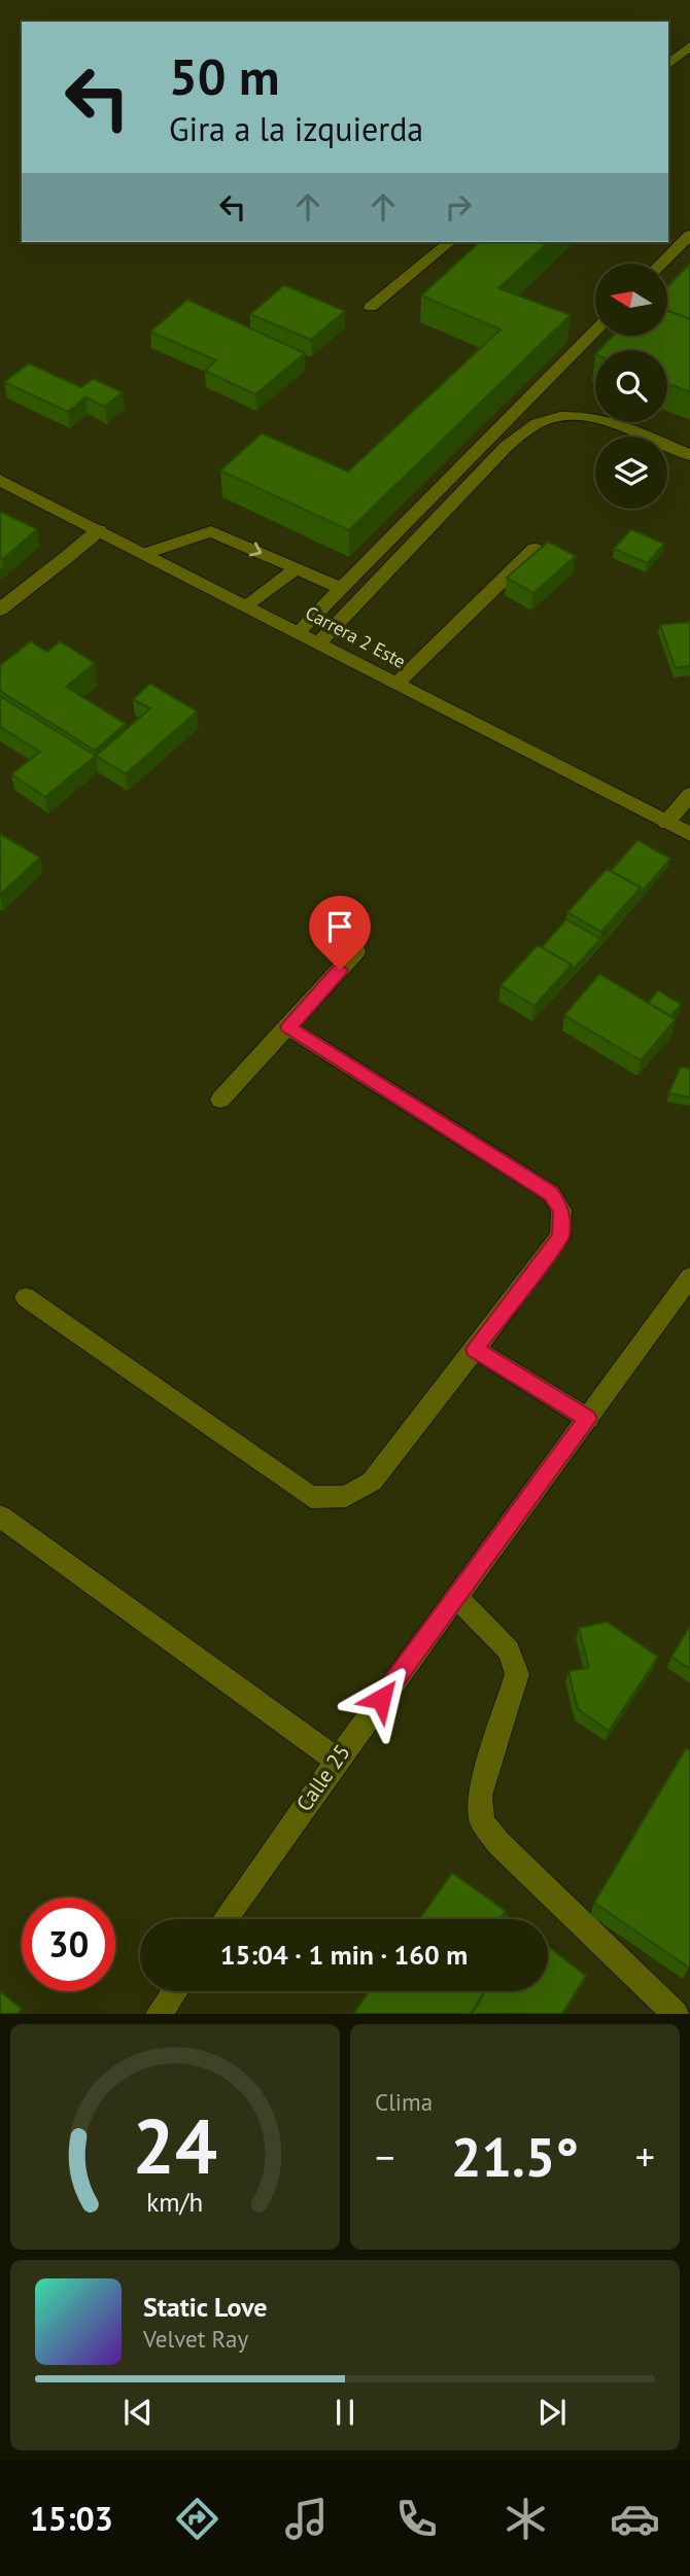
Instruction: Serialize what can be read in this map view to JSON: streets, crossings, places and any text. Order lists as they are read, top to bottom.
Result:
{
  "streets": {
    "street": ["Carrera 2 Este", "Calle 25"]
  },
  "north": "left",
  "page": {
    "turn": ["50 m", "Gira a la izquierda"],
    "limit": "30",
    "trip": "15:04 · 1 min · 160 m",
    "tile": "Clima",
    "heat": ["−", "21.5°", "+"],
    "song": ["Static Love", "Velvet Ray"],
    "tabs": "15:03",
    "gauge": ["24", "km/h"]
  }
}
